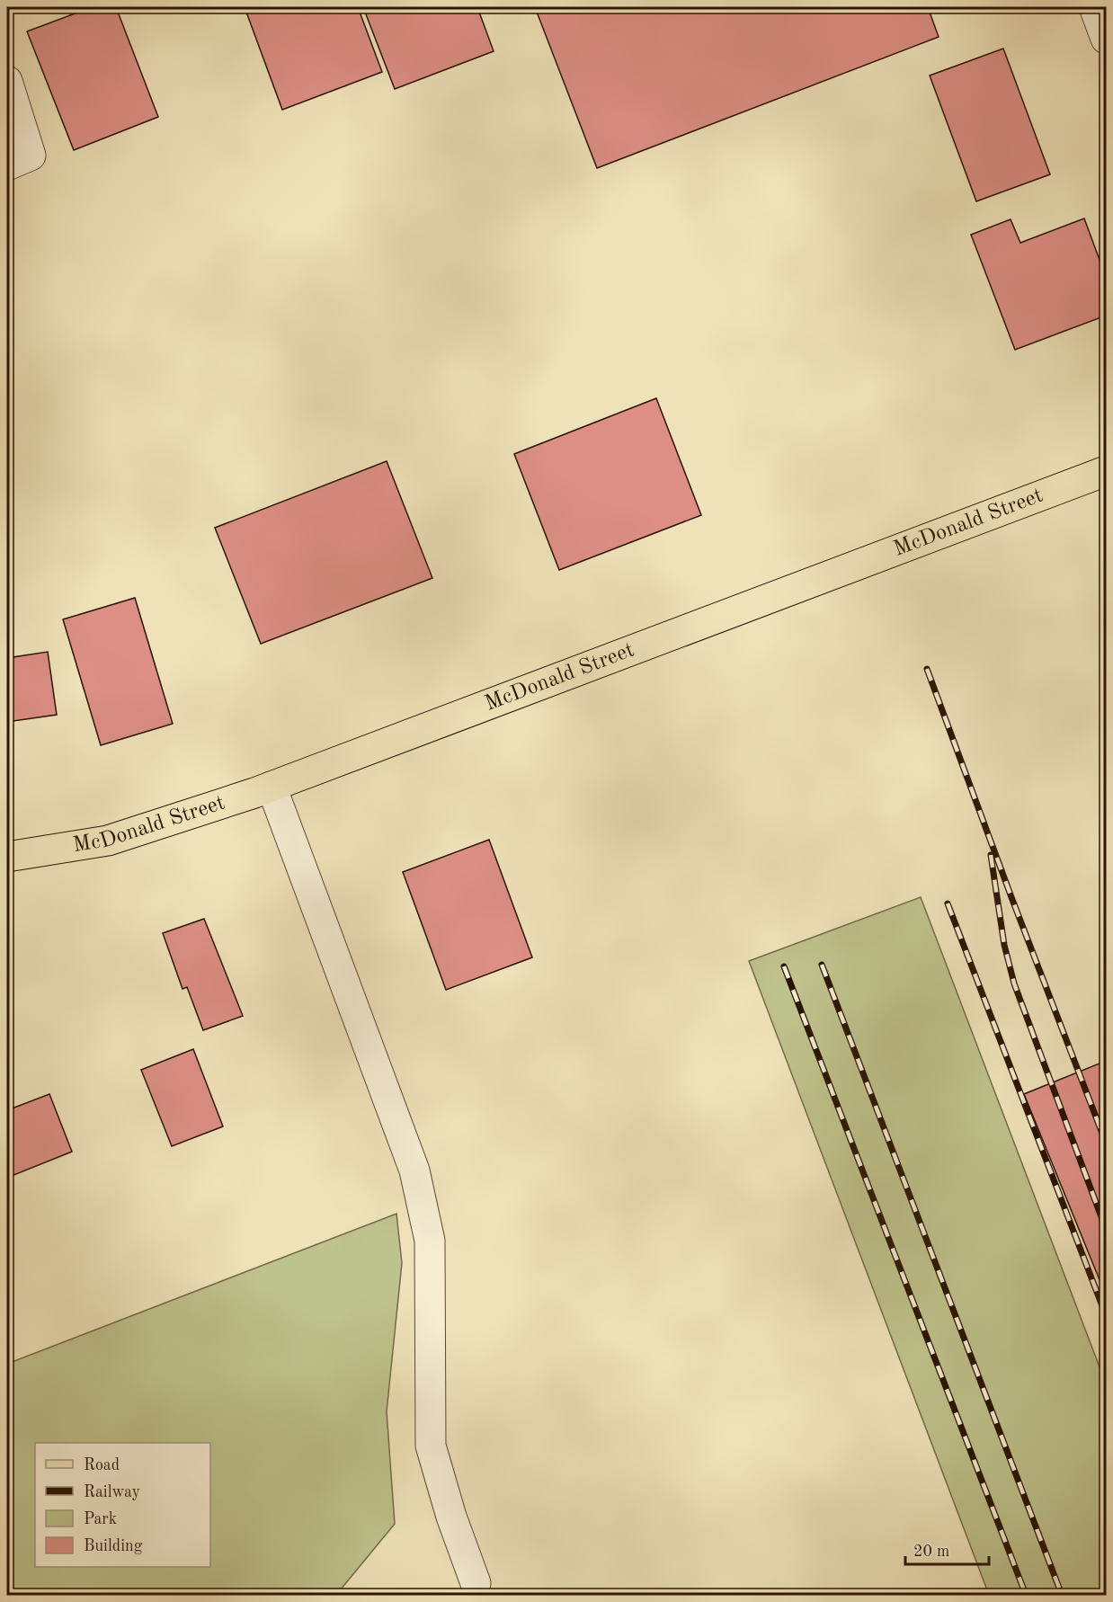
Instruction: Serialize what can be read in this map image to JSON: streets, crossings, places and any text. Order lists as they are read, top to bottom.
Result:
{
  "streets": {
    "main road": ["McDonald Street"]
  },
  "legend": [
    "Road",
    "Railway",
    "Park",
    "Building"
  ],
  "scale_bar": "20 m"
}
